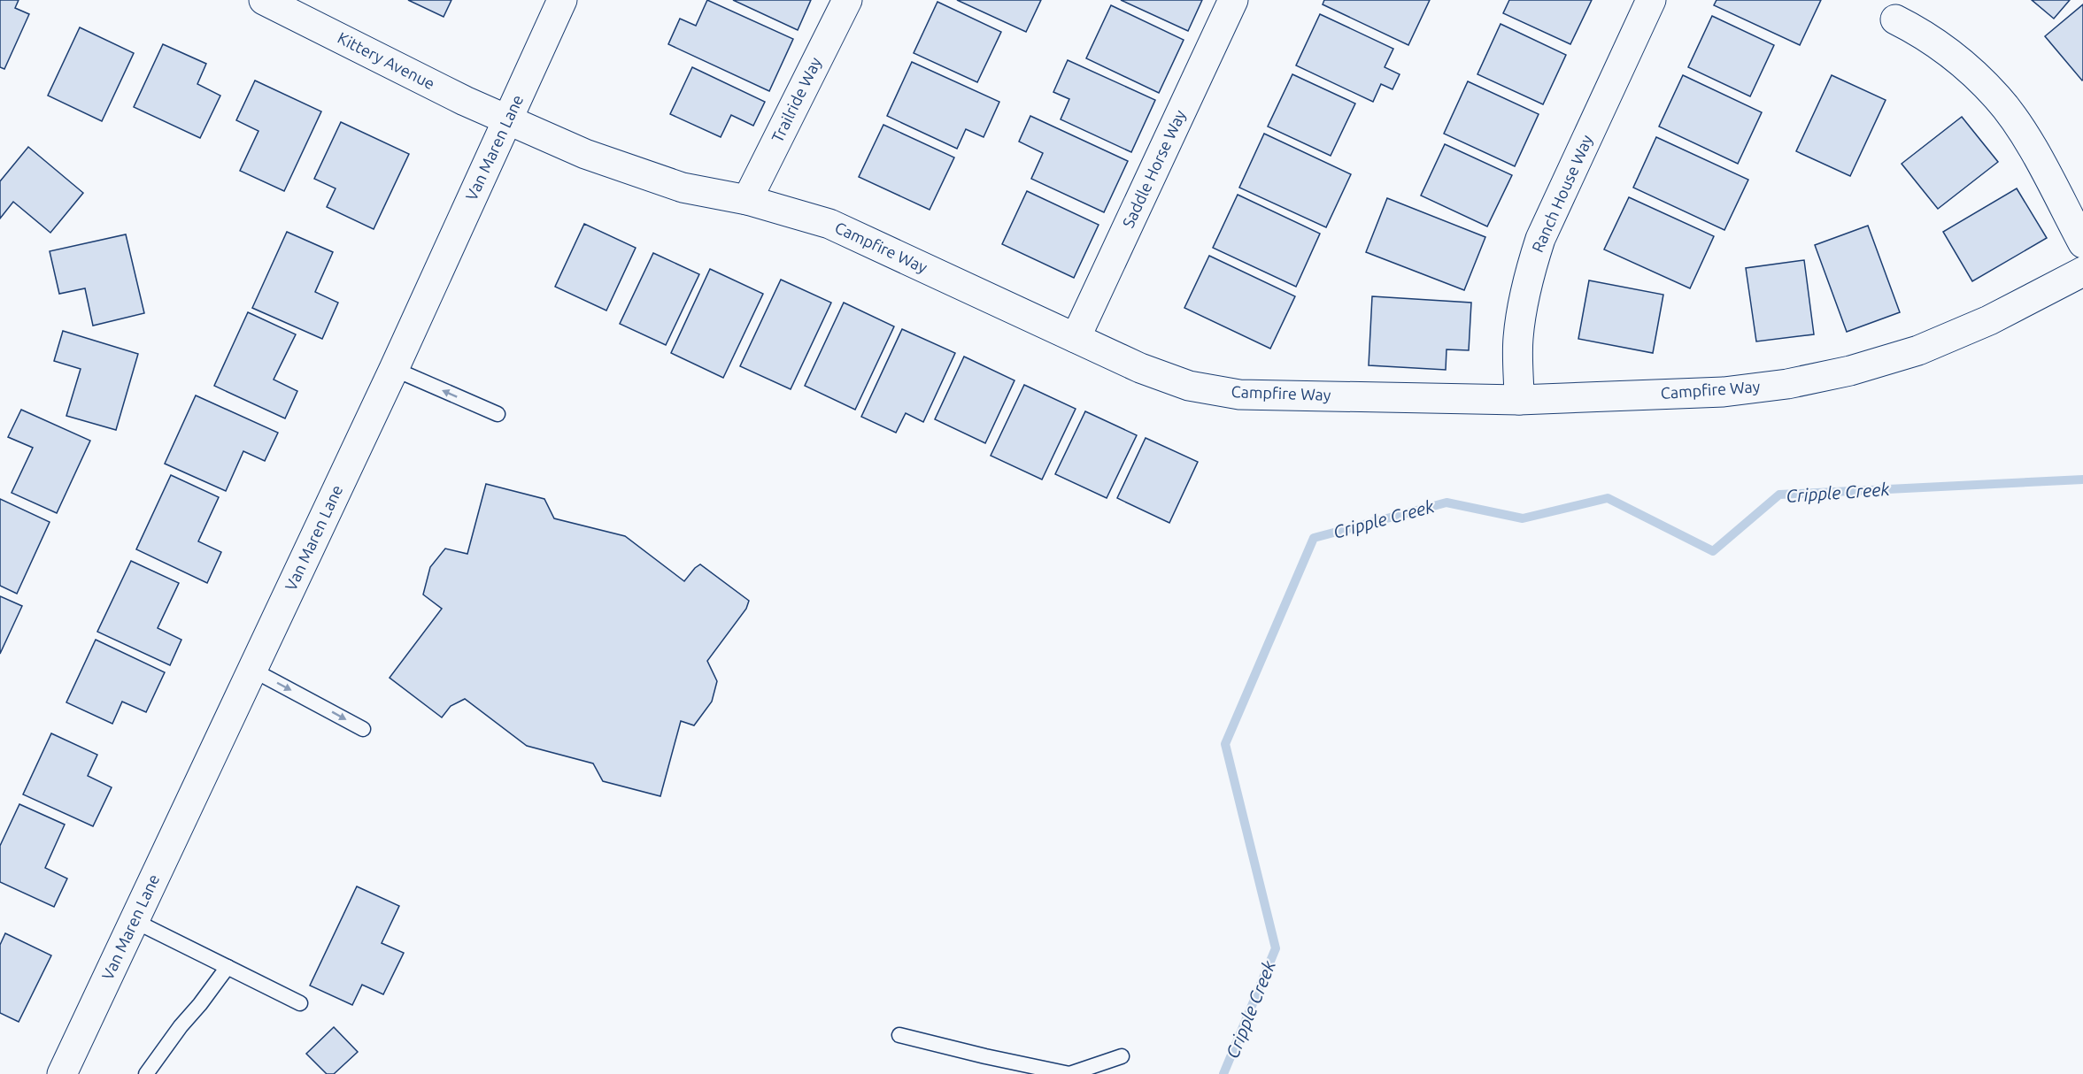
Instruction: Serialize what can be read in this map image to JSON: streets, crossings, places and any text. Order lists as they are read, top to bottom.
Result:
{
  "streets": {
    "street": [
      "Kittery Avenue",
      "Trailride Way",
      "Van Maren Lane",
      "Saddle Horse Way",
      "Ranch House Way",
      "Campfire Way"
    ]
  },
  "crossings": [
    ["Kittery Avenue", "Van Maren Lane"],
    ["Kittery Avenue", "Campfire Way"],
    ["Trailride Way", "Campfire Way"],
    ["Van Maren Lane", "Campfire Way"],
    ["Saddle Horse Way", "Campfire Way"],
    ["Ranch House Way", "Campfire Way"]
  ],
  "water": ["Cripple Creek"]
}
